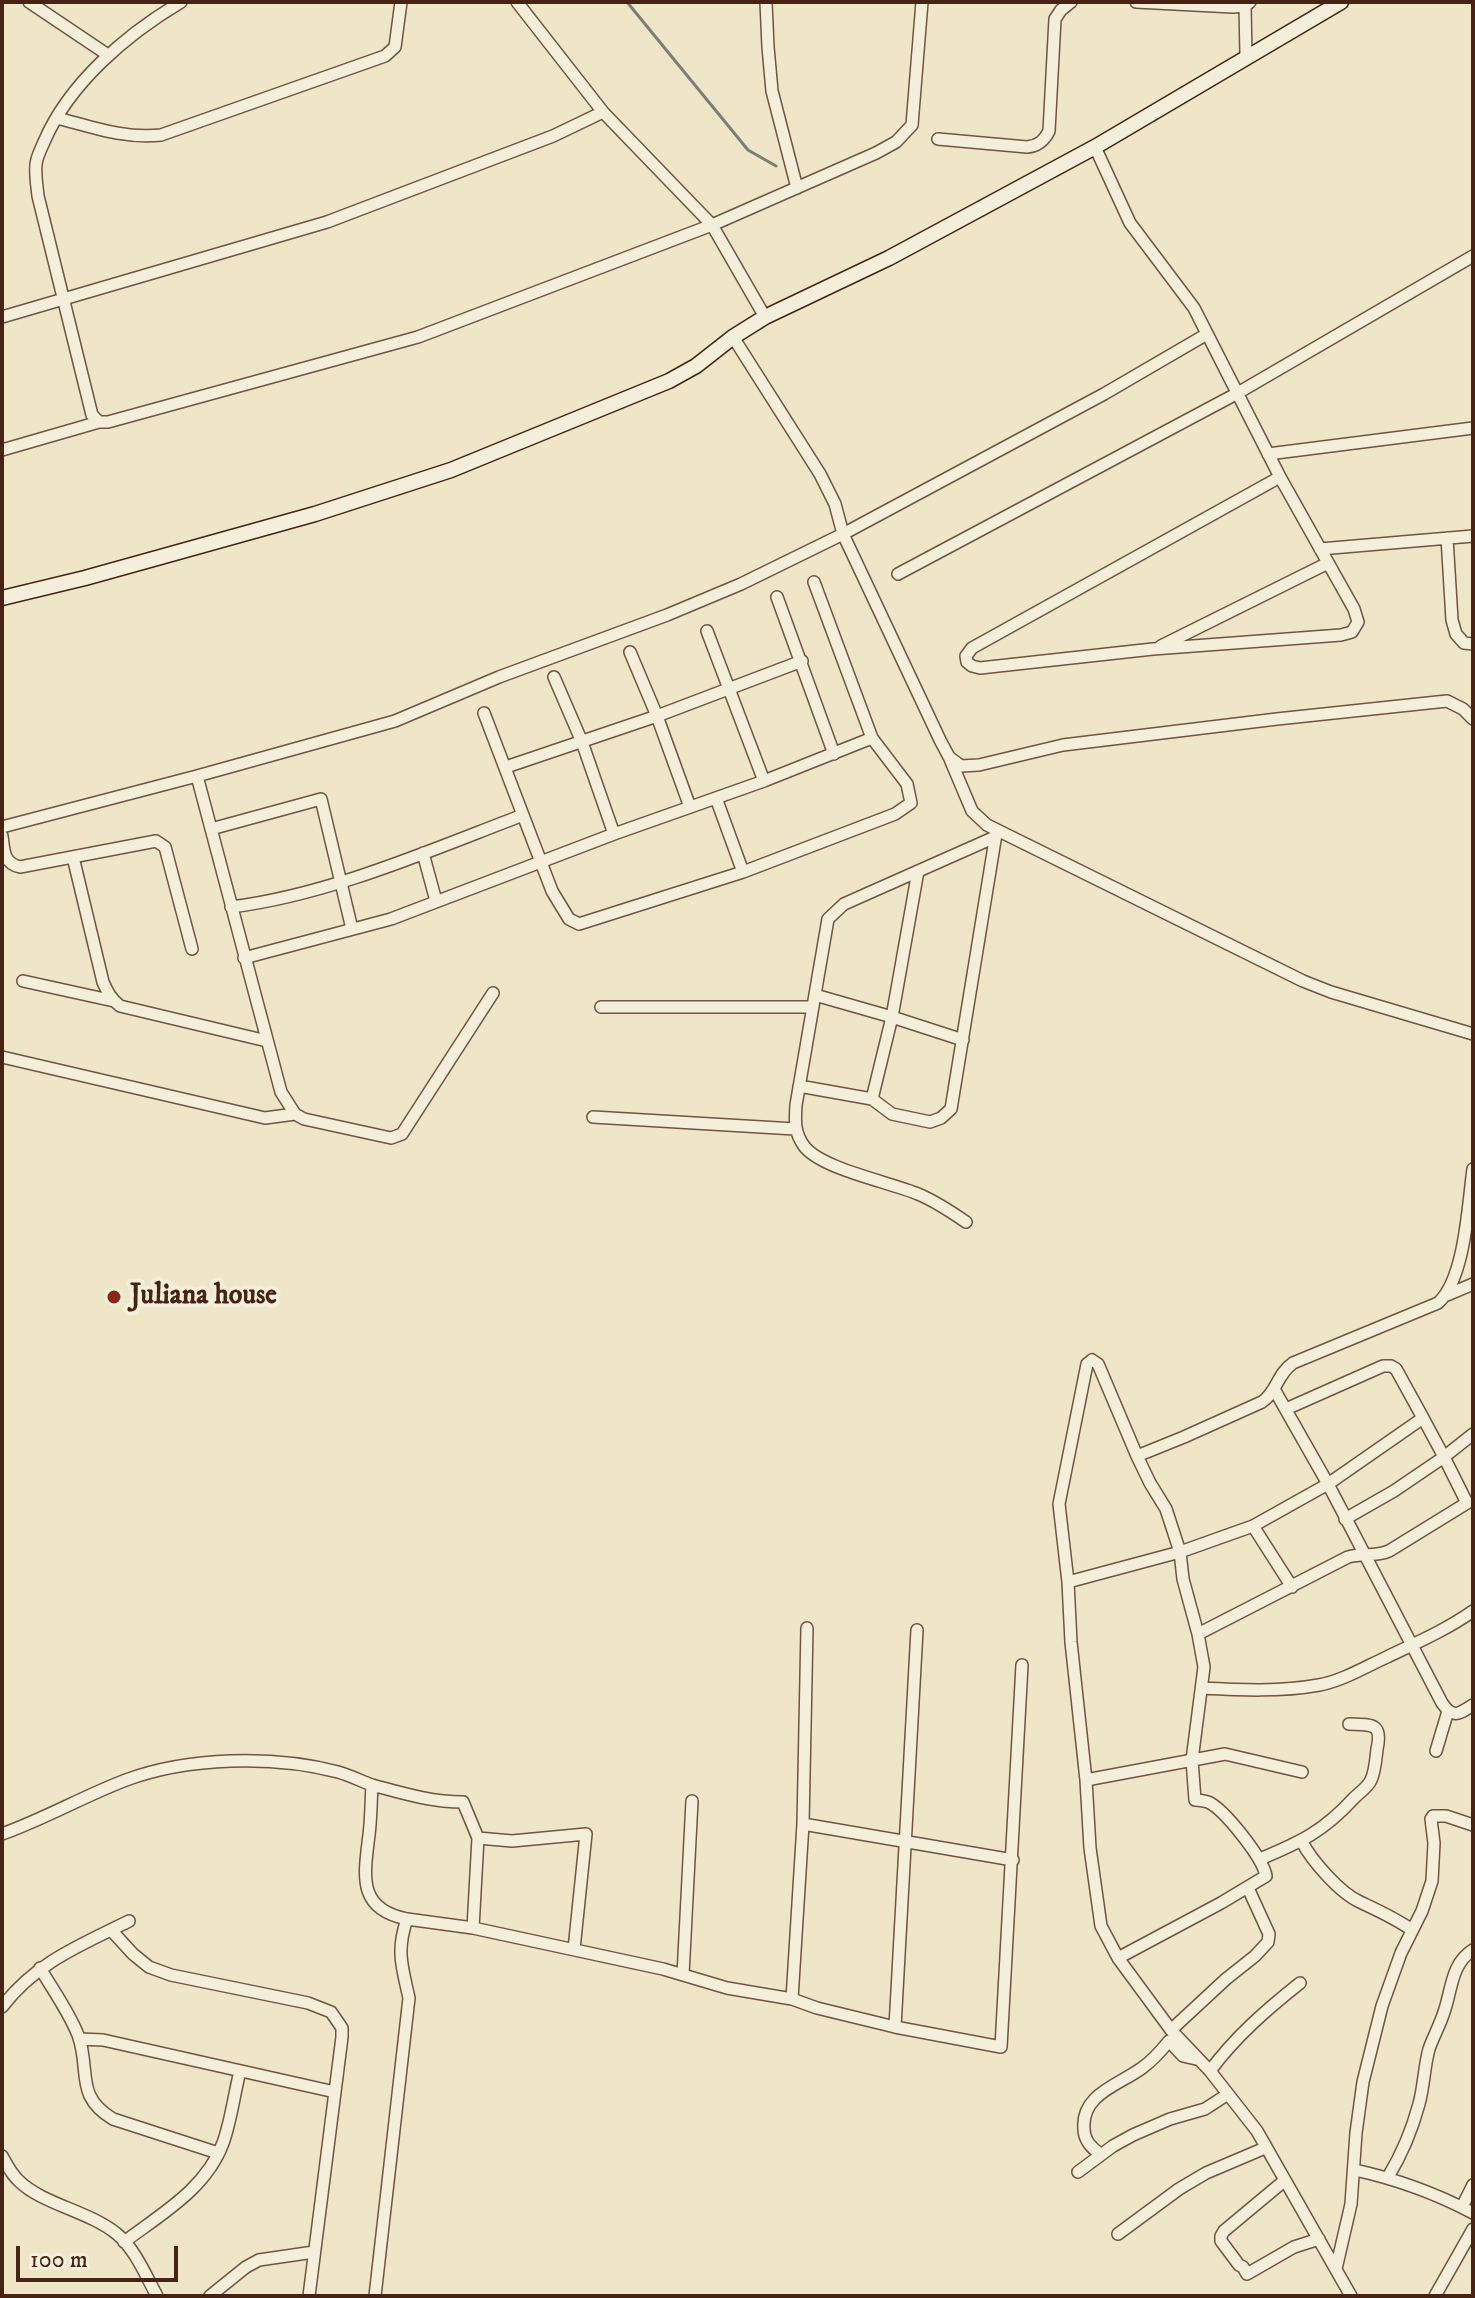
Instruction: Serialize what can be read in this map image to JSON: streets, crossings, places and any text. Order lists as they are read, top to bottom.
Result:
{
  "places": ["Juliana house"],
  "scale_bar": "100 m"
}
